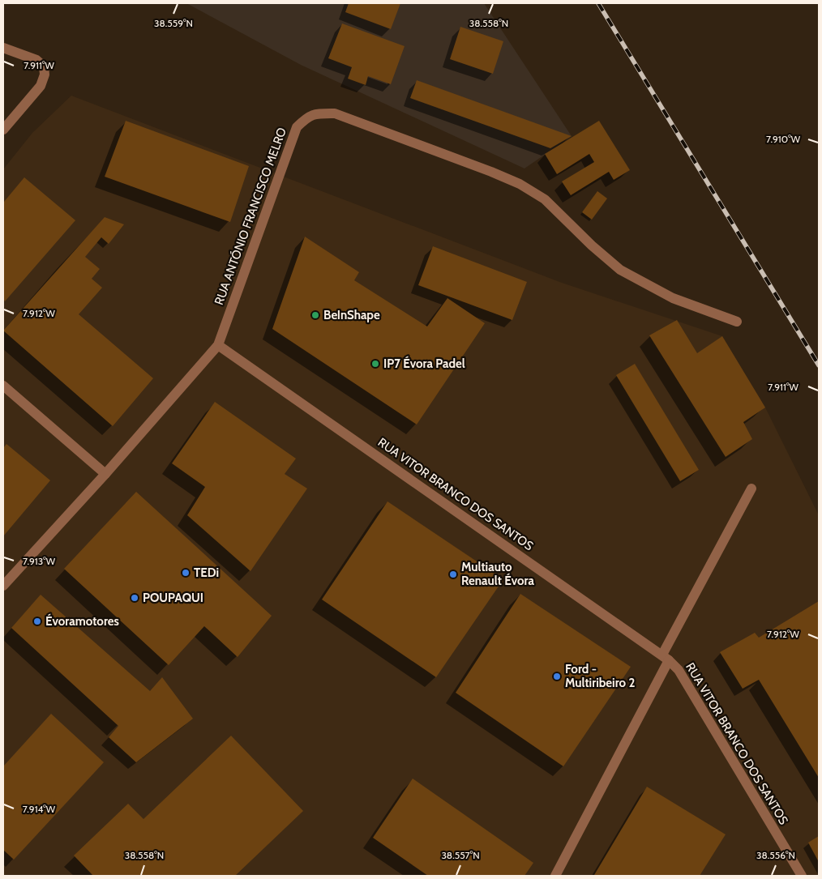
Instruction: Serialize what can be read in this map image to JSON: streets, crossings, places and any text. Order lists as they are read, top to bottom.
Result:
{
  "streets": {
    "street": ["RUA ANTÓNIO FRANCISCO MELRO", "RUA VITOR BRANCO DOS SANTOS"]
  },
  "crossings": [
    ["RUA ANTÓNIO FRANCISCO MELRO", "RUA VITOR BRANCO DOS SANTOS"]
  ],
  "places": [
    "BeInShape",
    "IP7 Évora Padel",
    "TEDi",
    "Multiauto Renault Évora",
    "POUPAQUI",
    "Évoramotores",
    "Ford - Multiribeiro 2"
  ],
  "coordinates": [
    "38.559°N",
    "38.558°N",
    "7.911°W",
    "7.910°W",
    "7.912°W",
    "7.913°W",
    "7.914°W",
    "38.557°N",
    "38.556°N"
  ]
}
